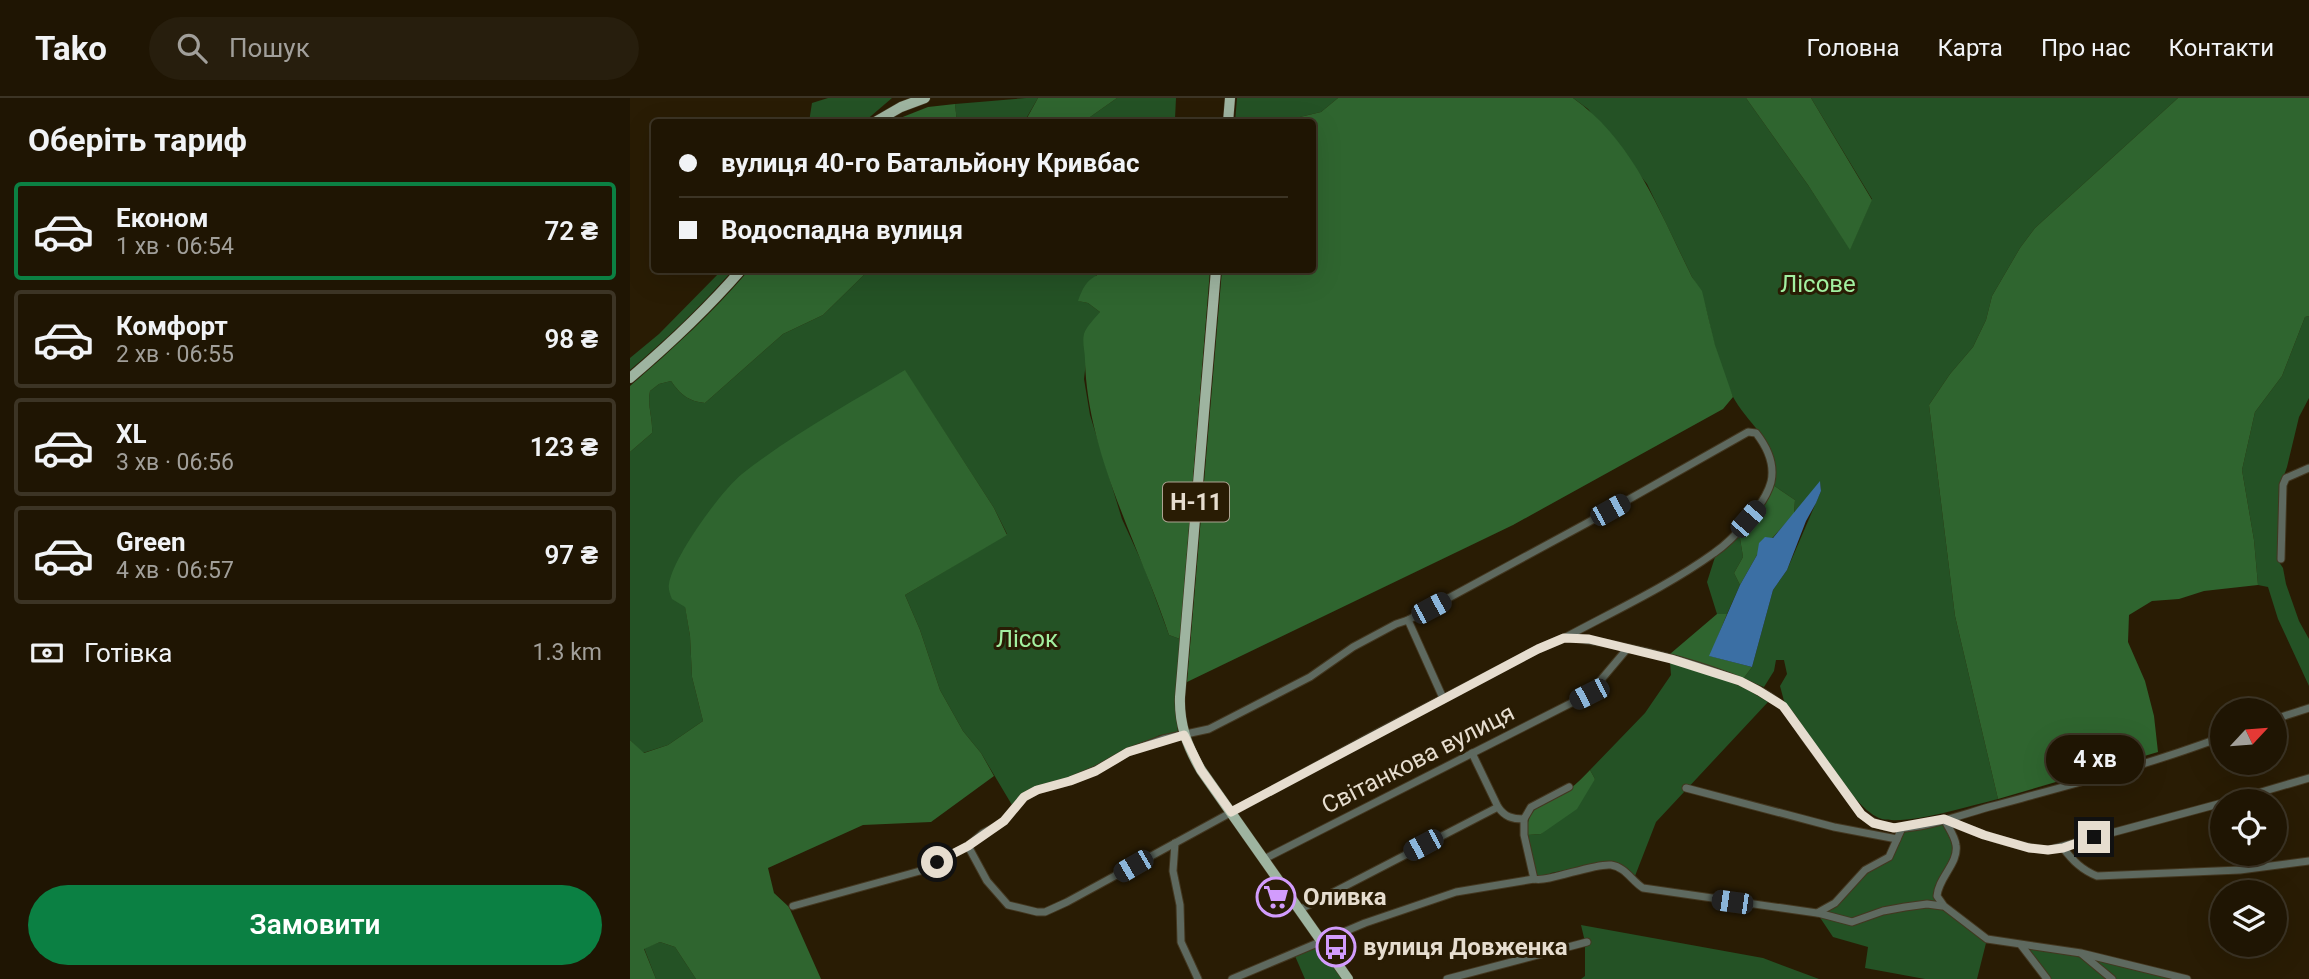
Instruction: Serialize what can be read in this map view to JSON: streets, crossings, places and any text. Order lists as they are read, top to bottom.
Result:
{
  "streets": {
    "main road": ["Н-11"],
    "street": ["Світанкова вулиця"]
  },
  "crossings": [
    ["Н-11", "Світанкова вулиця"]
  ],
  "parks": ["Лісове", "Лісок"],
  "places": {
    "supermarket": ["Оливка"],
    "bus stop": ["вулиця Довженка"]
  },
  "north": "top right",
  "page": {
    "header": "Tako",
    "search": "Пошук",
    "nav": [
      "Головна",
      "Карта",
      "Про нас",
      "Контакти"
    ],
    "heading": "Оберіть тариф",
    "banner": ["вулиця 40-го Батальйону Кривбас", "Водоспадна вулиця"],
    "list": [
      {
        "name": "Економ",
        "note": "1 хв · 06:54",
        "value": "72 ₴"
      },
      {
        "name": "Комфорт",
        "note": "2 хв · 06:55",
        "value": "98 ₴"
      },
      {
        "name": "XL",
        "note": "3 хв · 06:56",
        "value": "123 ₴"
      },
      {
        "name": "Green",
        "note": "4 хв · 06:57",
        "value": "97 ₴"
      }
    ],
    "pay": ["Готівка", "1.3 km"],
    "bubble": "4 хв",
    "buttons": "Замовити"
  }
}
